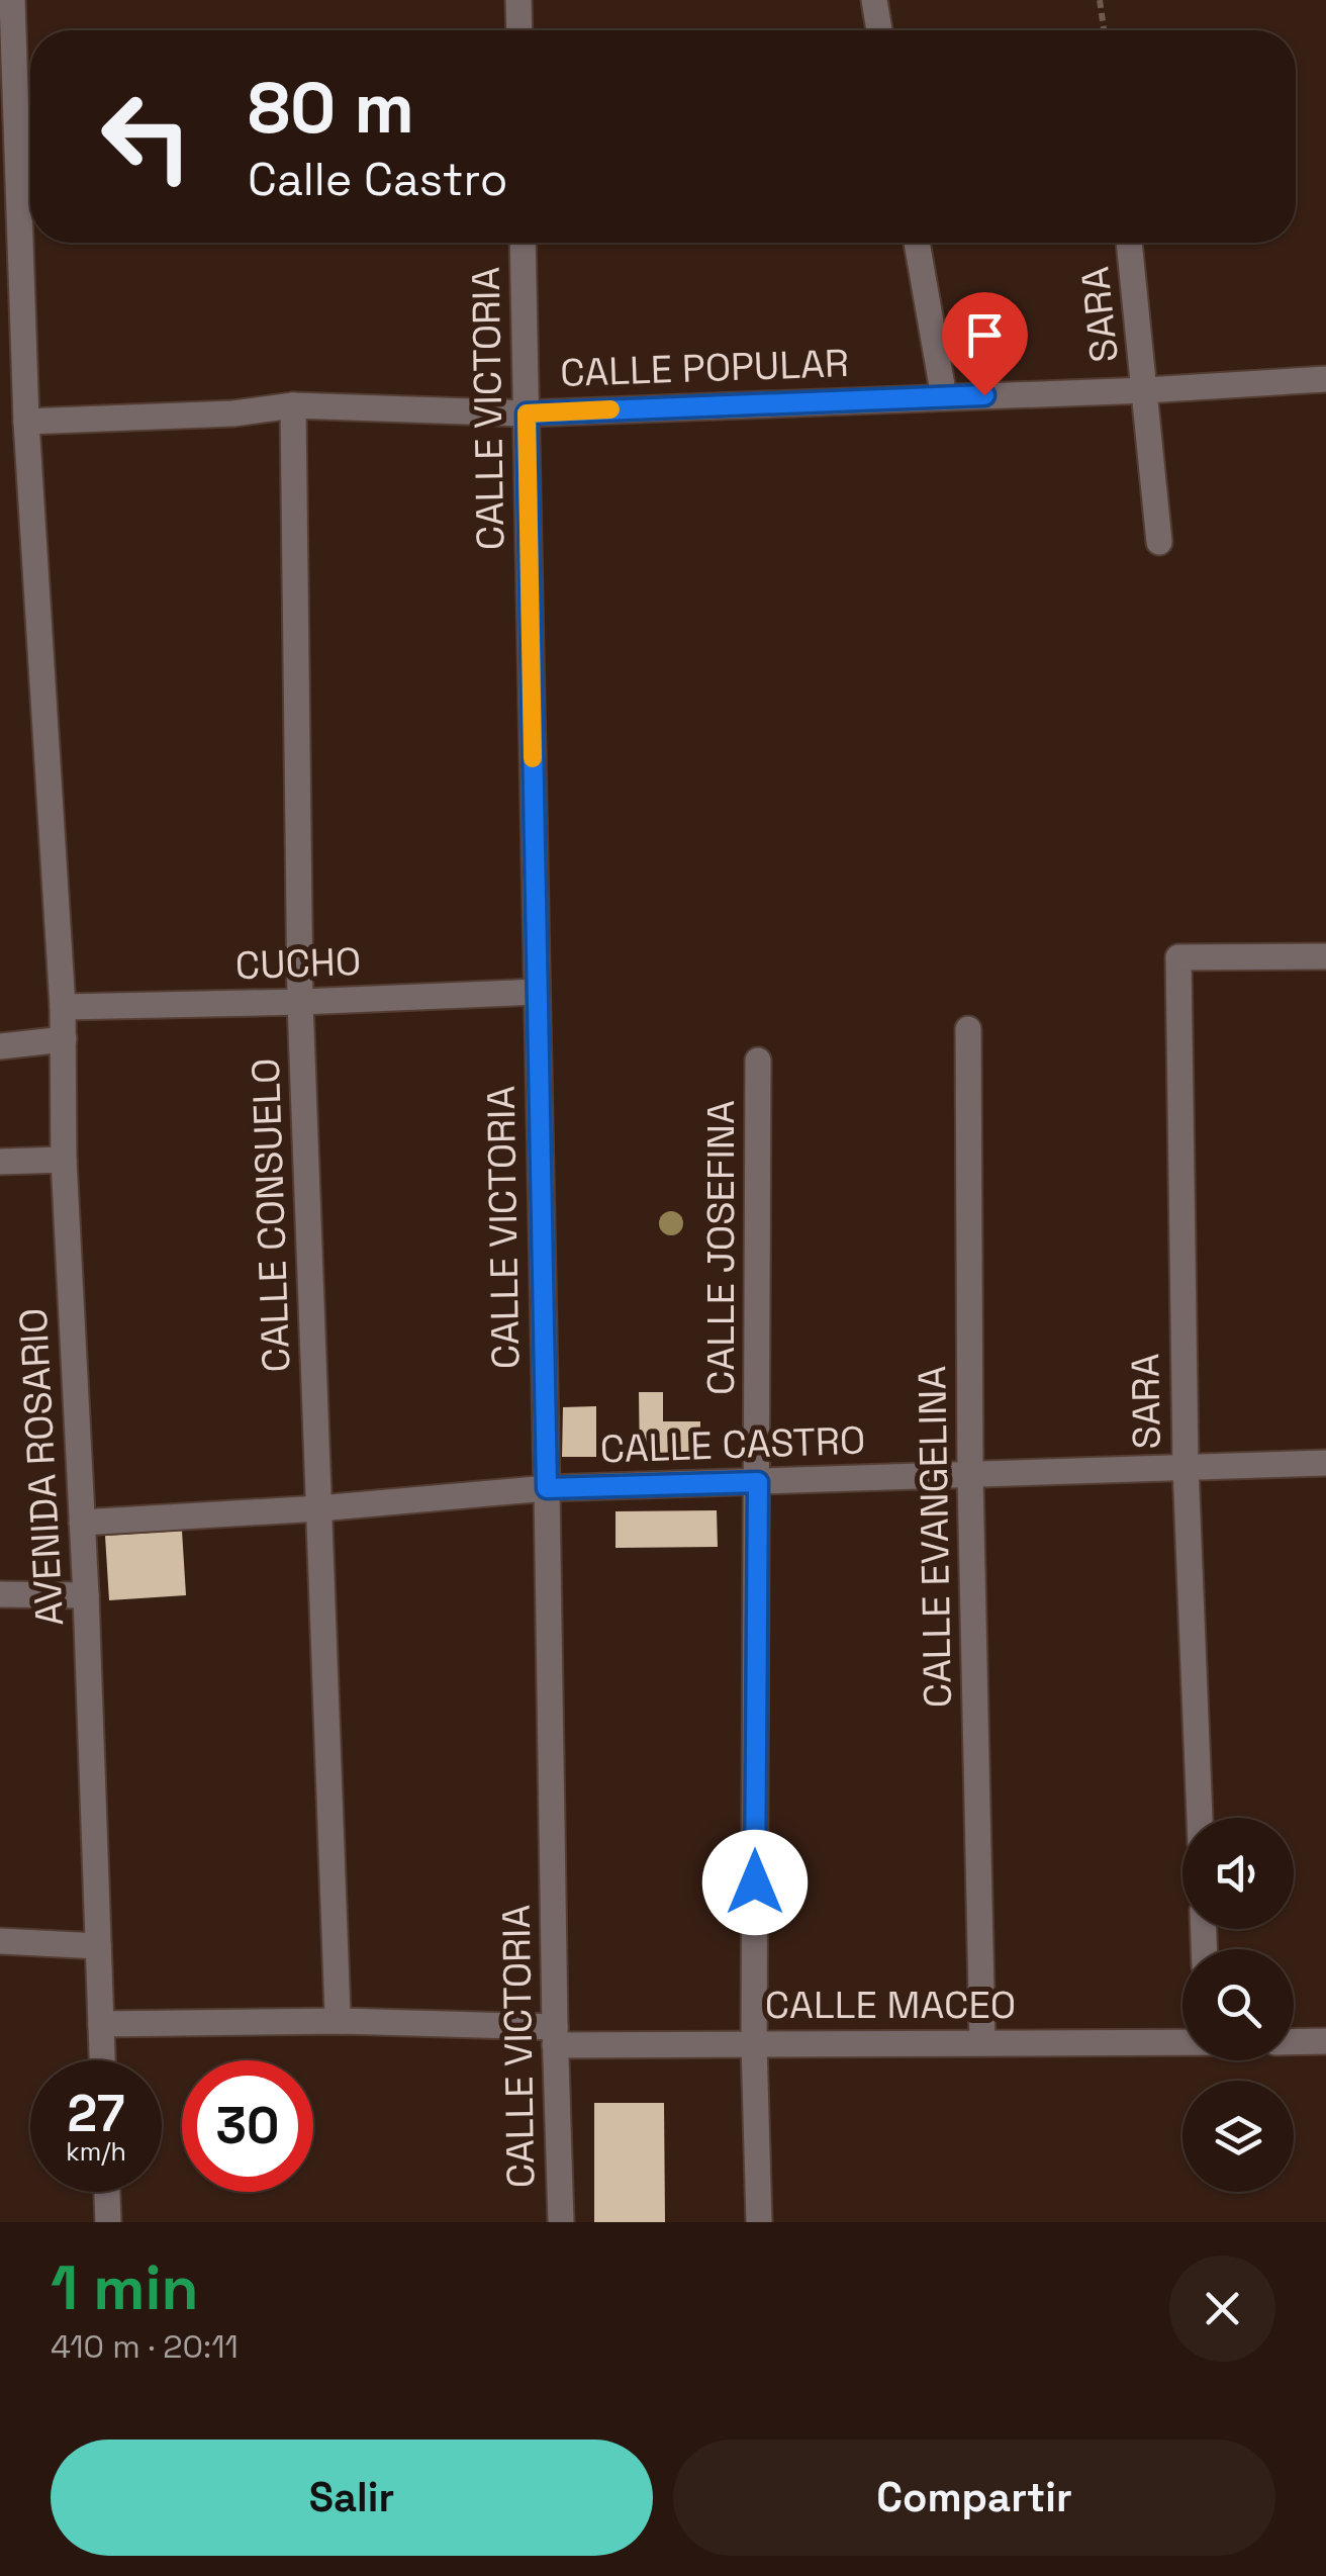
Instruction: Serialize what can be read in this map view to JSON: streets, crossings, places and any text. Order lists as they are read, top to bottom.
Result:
{
  "streets": {
    "street": [
      "SARA",
      "CALLE POPULAR",
      "CALLE VICTORIA",
      "CUCHO",
      "CALLE CONSUELO",
      "CALLE JOSEFINA",
      "CALLE CASTRO",
      "AVENIDA ROSARIO",
      "CALLE EVANGELINA",
      "CALLE MACEO"
    ]
  },
  "crossings": [
    ["SARA", "CALLE POPULAR"],
    ["SARA", "CALLE CASTRO"],
    ["CALLE POPULAR", "CALLE VICTORIA"],
    ["CALLE POPULAR", "CALLE CONSUELO"],
    ["CALLE POPULAR", "AVENIDA ROSARIO"],
    ["CALLE VICTORIA", "CUCHO"],
    ["CALLE VICTORIA", "CALLE CASTRO"],
    ["CALLE VICTORIA", "CALLE MACEO"],
    ["CUCHO", "CALLE CONSUELO"],
    ["CUCHO", "AVENIDA ROSARIO"],
    ["CALLE CONSUELO", "CALLE CASTRO"],
    ["CALLE CONSUELO", "CALLE MACEO"],
    ["CALLE JOSEFINA", "CALLE CASTRO"],
    ["CALLE JOSEFINA", "CALLE MACEO"],
    ["CALLE CASTRO", "AVENIDA ROSARIO"],
    ["CALLE CASTRO", "CALLE EVANGELINA"],
    ["AVENIDA ROSARIO", "CALLE MACEO"],
    ["CALLE EVANGELINA", "CALLE MACEO"]
  ],
  "page": {
    "turn": ["80 m", "Calle Castro"],
    "speed": "27 km/h",
    "limit": "30",
    "heading": ["1 min", "410 m · 20:11"],
    "buttons": ["Salir", "Compartir"]
  }
}
